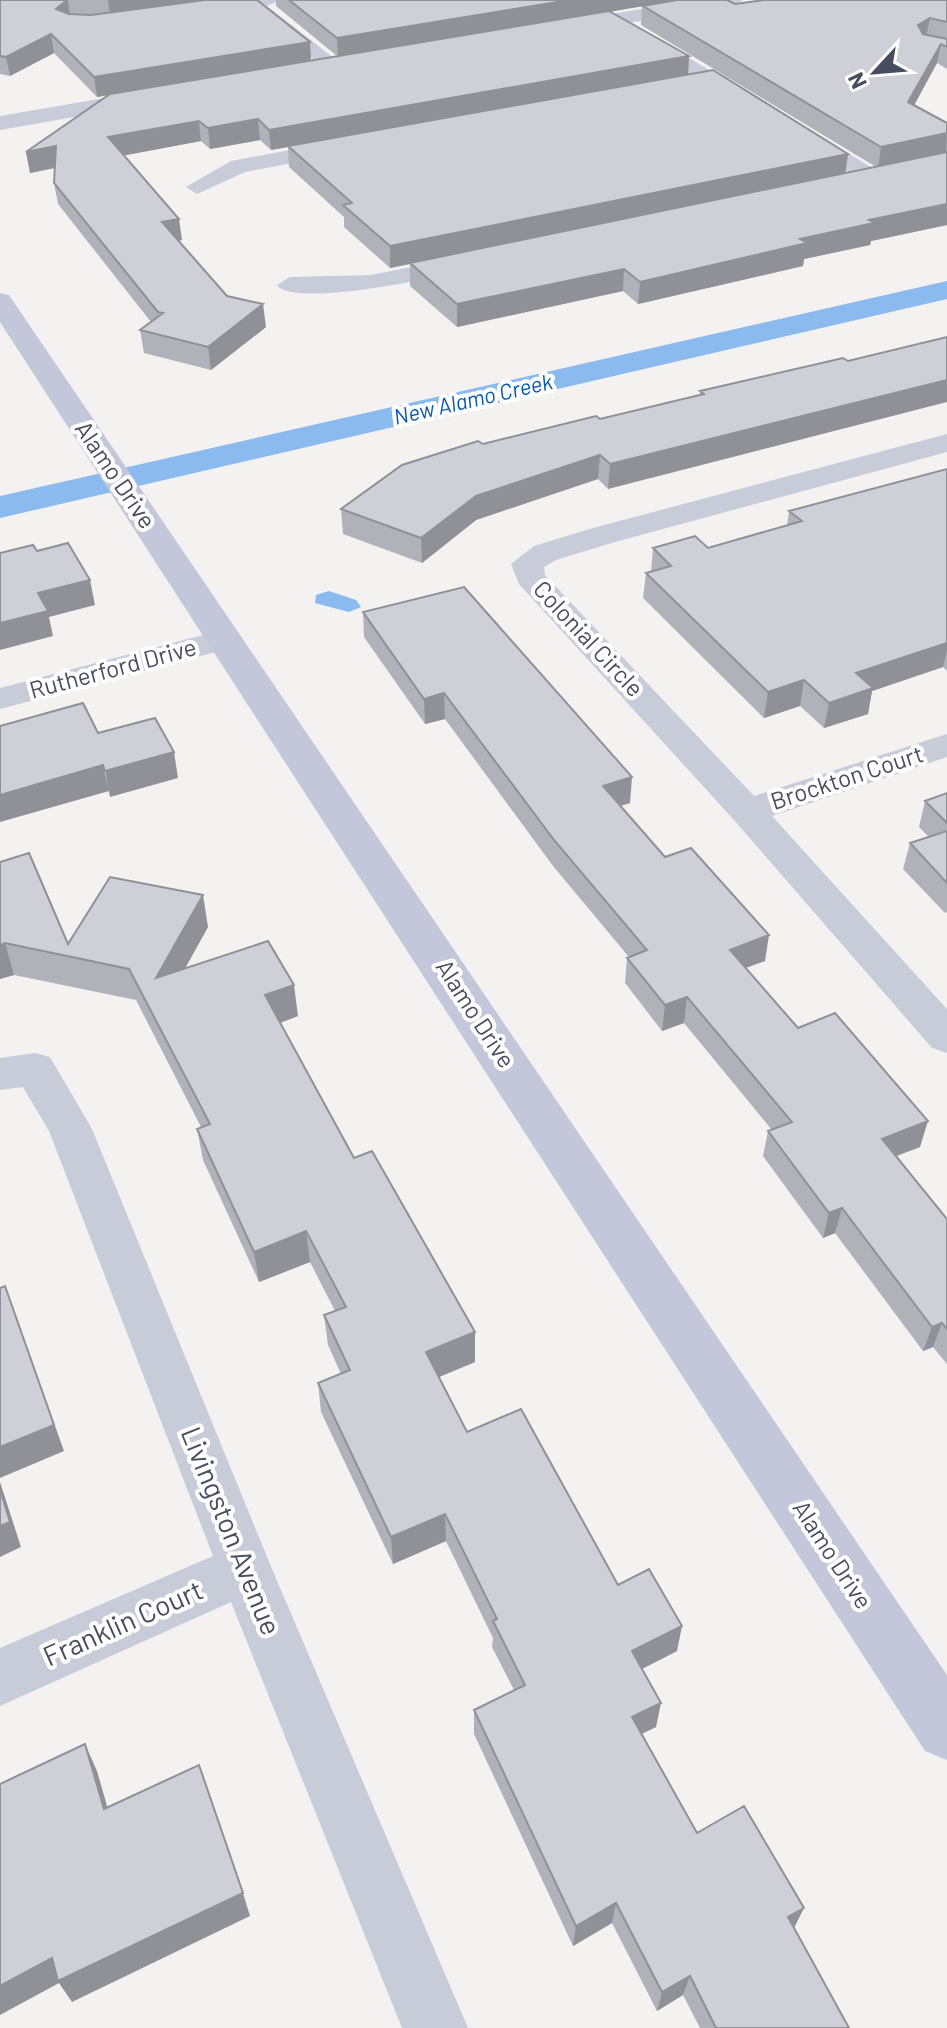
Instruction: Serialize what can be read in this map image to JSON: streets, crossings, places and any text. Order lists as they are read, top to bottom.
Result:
{
  "streets": {
    "main road": ["Alamo Drive"],
    "street": [
      "Colonial Circle",
      "Rutherford Drive",
      "Brockton Court",
      "Livingston Avenue",
      "Franklin Court"
    ]
  },
  "crossings": [
    ["Alamo Drive", "Rutherford Drive"],
    ["Colonial Circle", "Brockton Court"],
    ["Livingston Avenue", "Franklin Court"]
  ],
  "water": ["New Alamo Creek"],
  "north": "bottom left"
}
